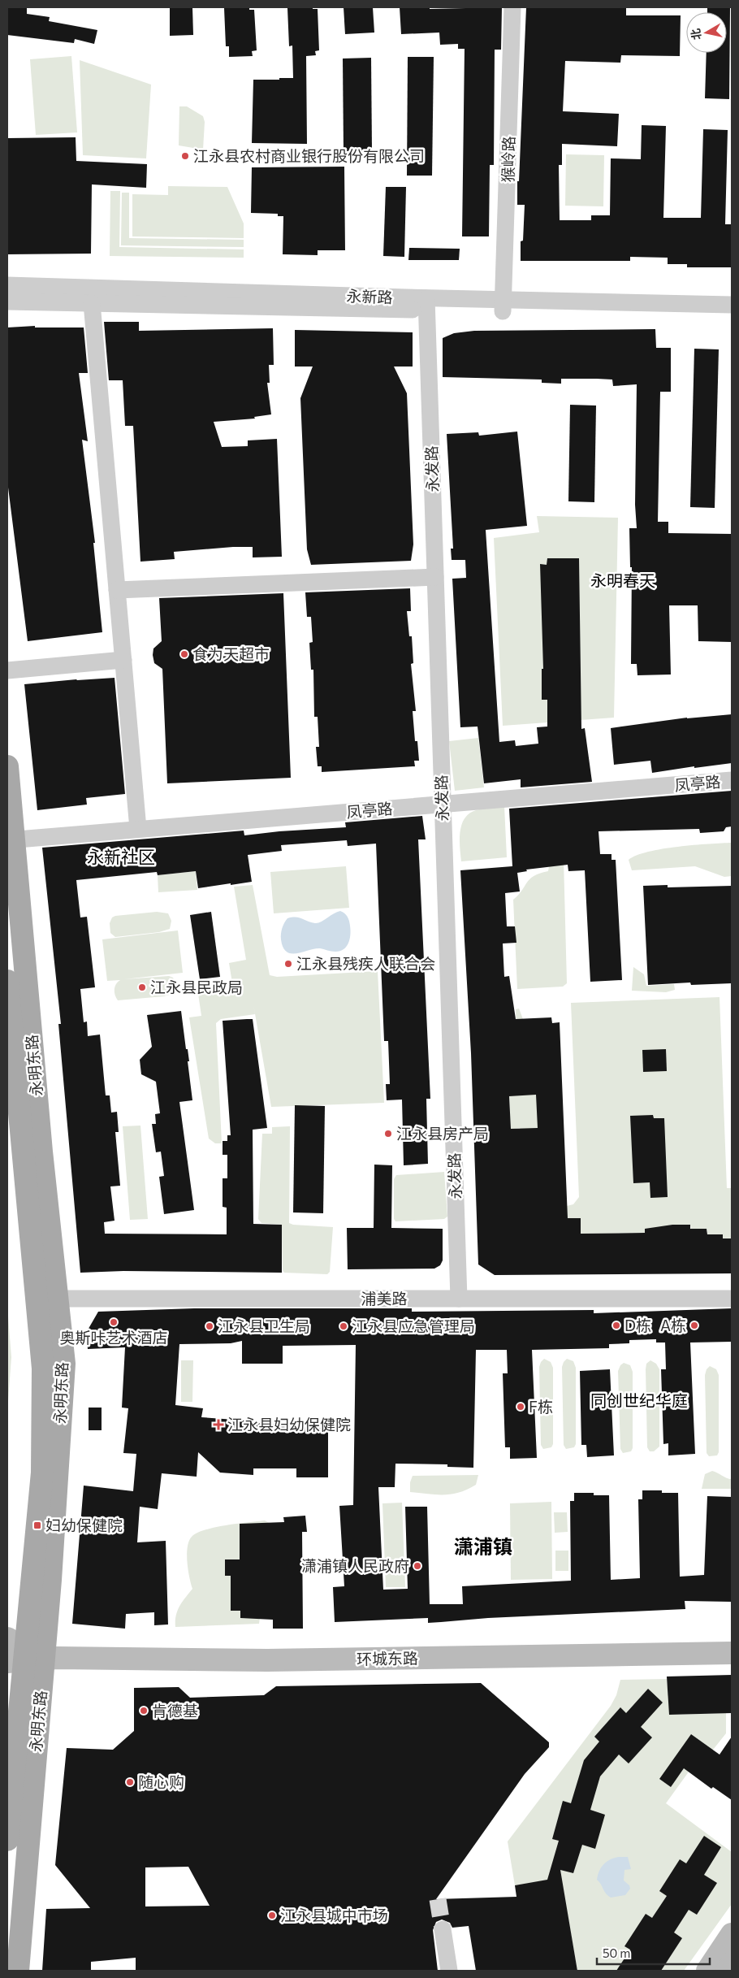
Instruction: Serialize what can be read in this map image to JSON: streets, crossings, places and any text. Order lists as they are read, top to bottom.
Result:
{
  "streets": {
    "main road": ["永明东路", "环城东路"],
    "street": [
      "猴岭路",
      "永新路",
      "永发路",
      "凤亭路",
      "浦美路"
    ]
  },
  "crossings": [
    ["猴岭路", "永新路"],
    ["永新路", "永发路"],
    ["永发路", "凤亭路"],
    ["永发路", "浦美路"],
    ["凤亭路", "永明东路"],
    ["永明东路", "浦美路"],
    ["永明东路", "环城东路"]
  ],
  "districts": [
    "永明春天",
    "永新社区",
    "同创世纪华庭",
    "潇浦镇"
  ],
  "places": {
    "other": [
      "江永县农村商业银行股份有限公司",
      "食为天超市",
      "江永县残疾人联合会",
      "江永县民政局",
      "江永县房产局",
      "奥斯咔艺术酒店",
      "D栋",
      "A栋",
      "江永县卫生局",
      "江永县应急管理局",
      "F栋",
      "潇浦镇人民政府",
      "肯德基",
      "随心购",
      "江永县城中市场"
    ],
    "health": ["江永县妇幼保健院"],
    "transit": ["妇幼保健院"]
  },
  "scale_bar": "50 m",
  "north": "left"
}
